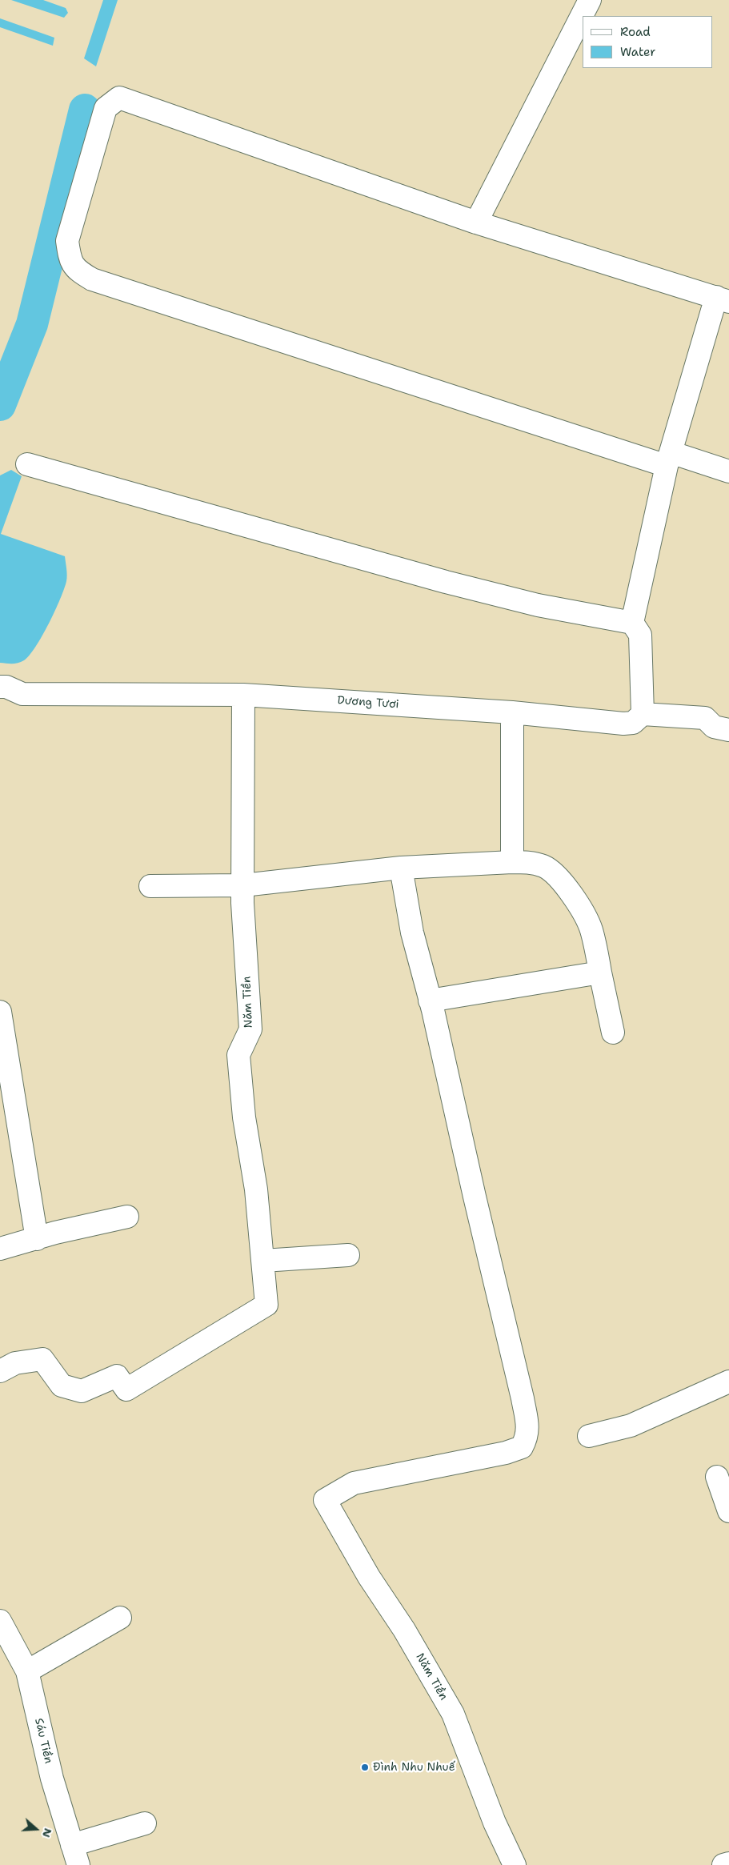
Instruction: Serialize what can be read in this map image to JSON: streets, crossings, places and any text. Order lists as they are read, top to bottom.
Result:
{
  "streets": {
    "street": ["Dương Tươi", "Năm Tiền", "Sáu Tiền"]
  },
  "crossings": [
    ["Dương Tươi", "Năm Tiền"]
  ],
  "places": ["Đình Nhu Nhuế"],
  "legend": ["Road", "Water"],
  "north": "right"
}
